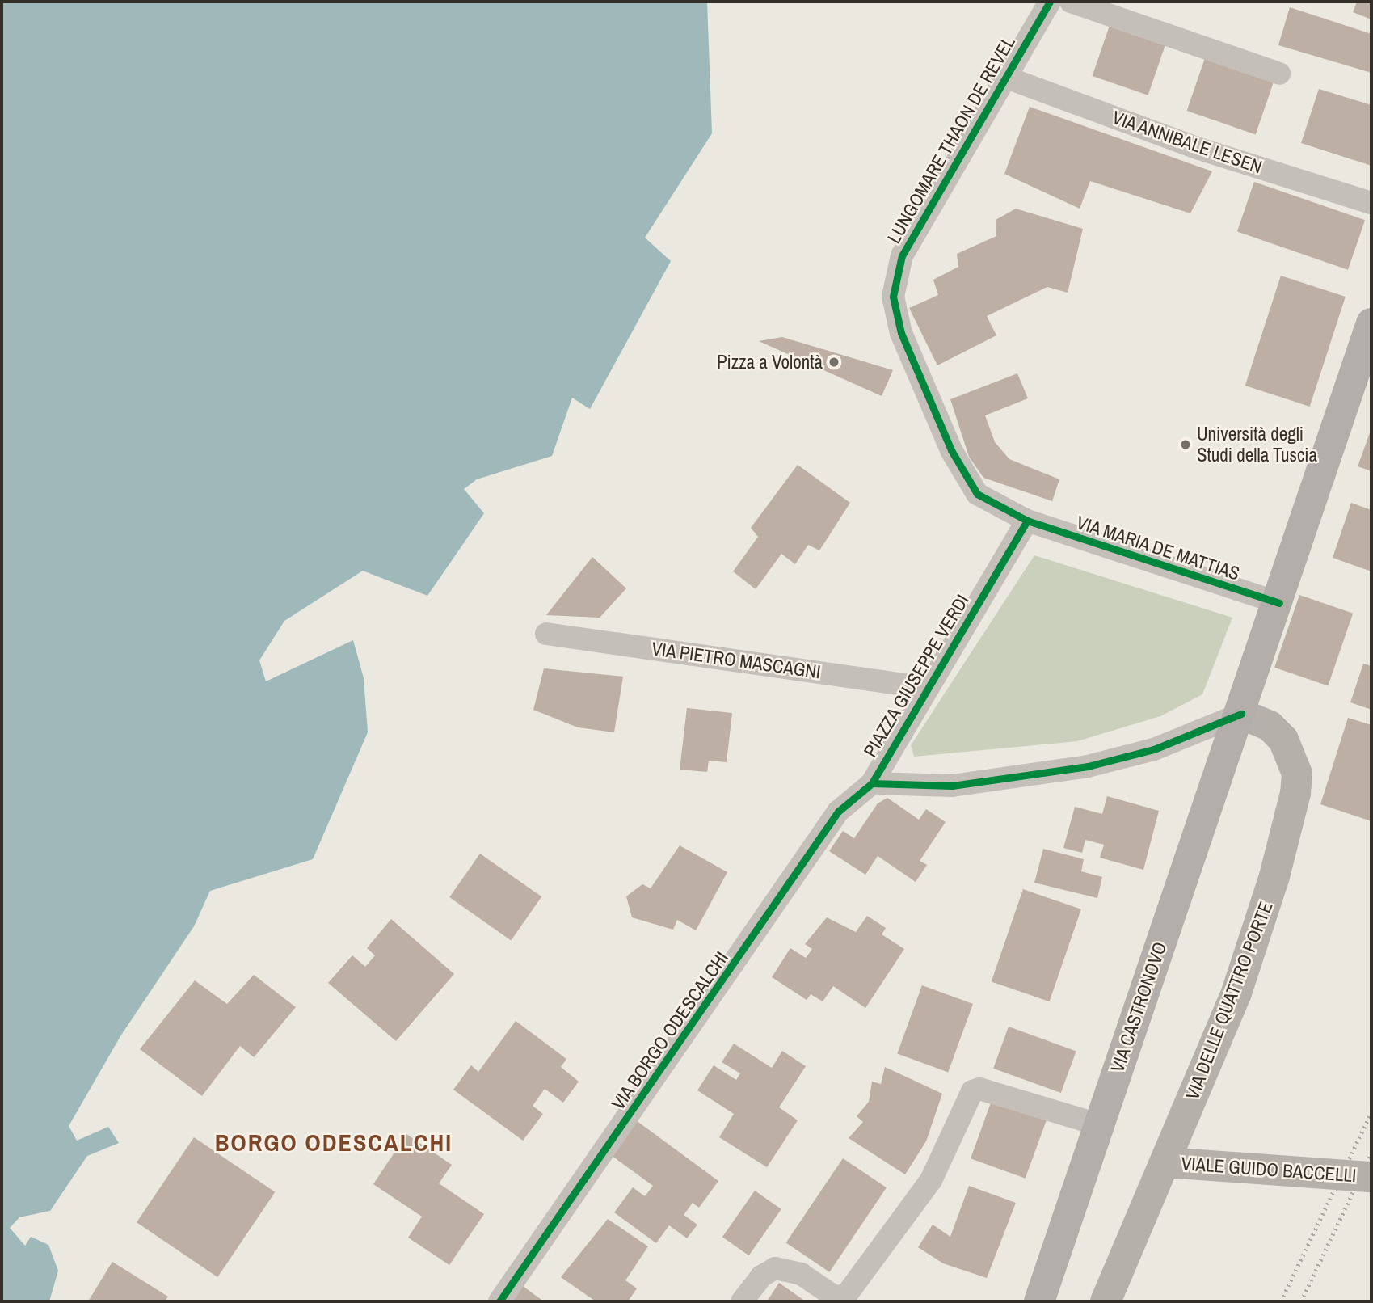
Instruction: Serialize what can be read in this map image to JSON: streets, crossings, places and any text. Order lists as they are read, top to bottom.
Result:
{
  "streets": {
    "main road": ["VIA DELLE QUATTRO PORTE", "VIA CASTRONOVO", "VIALE GUIDO BACCELLI"],
    "street": [
      "LUNGOMARE THAON DE REVEL",
      "VIA ANNIBALE LESEN",
      "VIA MARIA DE MATTIAS",
      "VIA PIETRO MASCAGNI",
      "PIAZZA GIUSEPPE VERDI",
      "VIA BORGO ODESCALCHI"
    ]
  },
  "crossings": [
    ["LUNGOMARE THAON DE REVEL", "VIA ANNIBALE LESEN"],
    ["LUNGOMARE THAON DE REVEL", "VIA MARIA DE MATTIAS"],
    ["LUNGOMARE THAON DE REVEL", "PIAZZA GIUSEPPE VERDI"],
    ["VIA MARIA DE MATTIAS", "PIAZZA GIUSEPPE VERDI"],
    ["VIA MARIA DE MATTIAS", "VIA CASTRONOVO"],
    ["VIA PIETRO MASCAGNI", "PIAZZA GIUSEPPE VERDI"],
    ["PIAZZA GIUSEPPE VERDI", "VIA DELLE QUATTRO PORTE"],
    ["PIAZZA GIUSEPPE VERDI", "VIA CASTRONOVO"],
    ["PIAZZA GIUSEPPE VERDI", "VIA BORGO ODESCALCHI"],
    ["VIA DELLE QUATTRO PORTE", "VIA CASTRONOVO"],
    ["VIA DELLE QUATTRO PORTE", "VIALE GUIDO BACCELLI"]
  ],
  "districts": ["BORGO ODESCALCHI"],
  "places": ["Pizza a Volontà", "Università degli Studi della Tuscia"]
}
